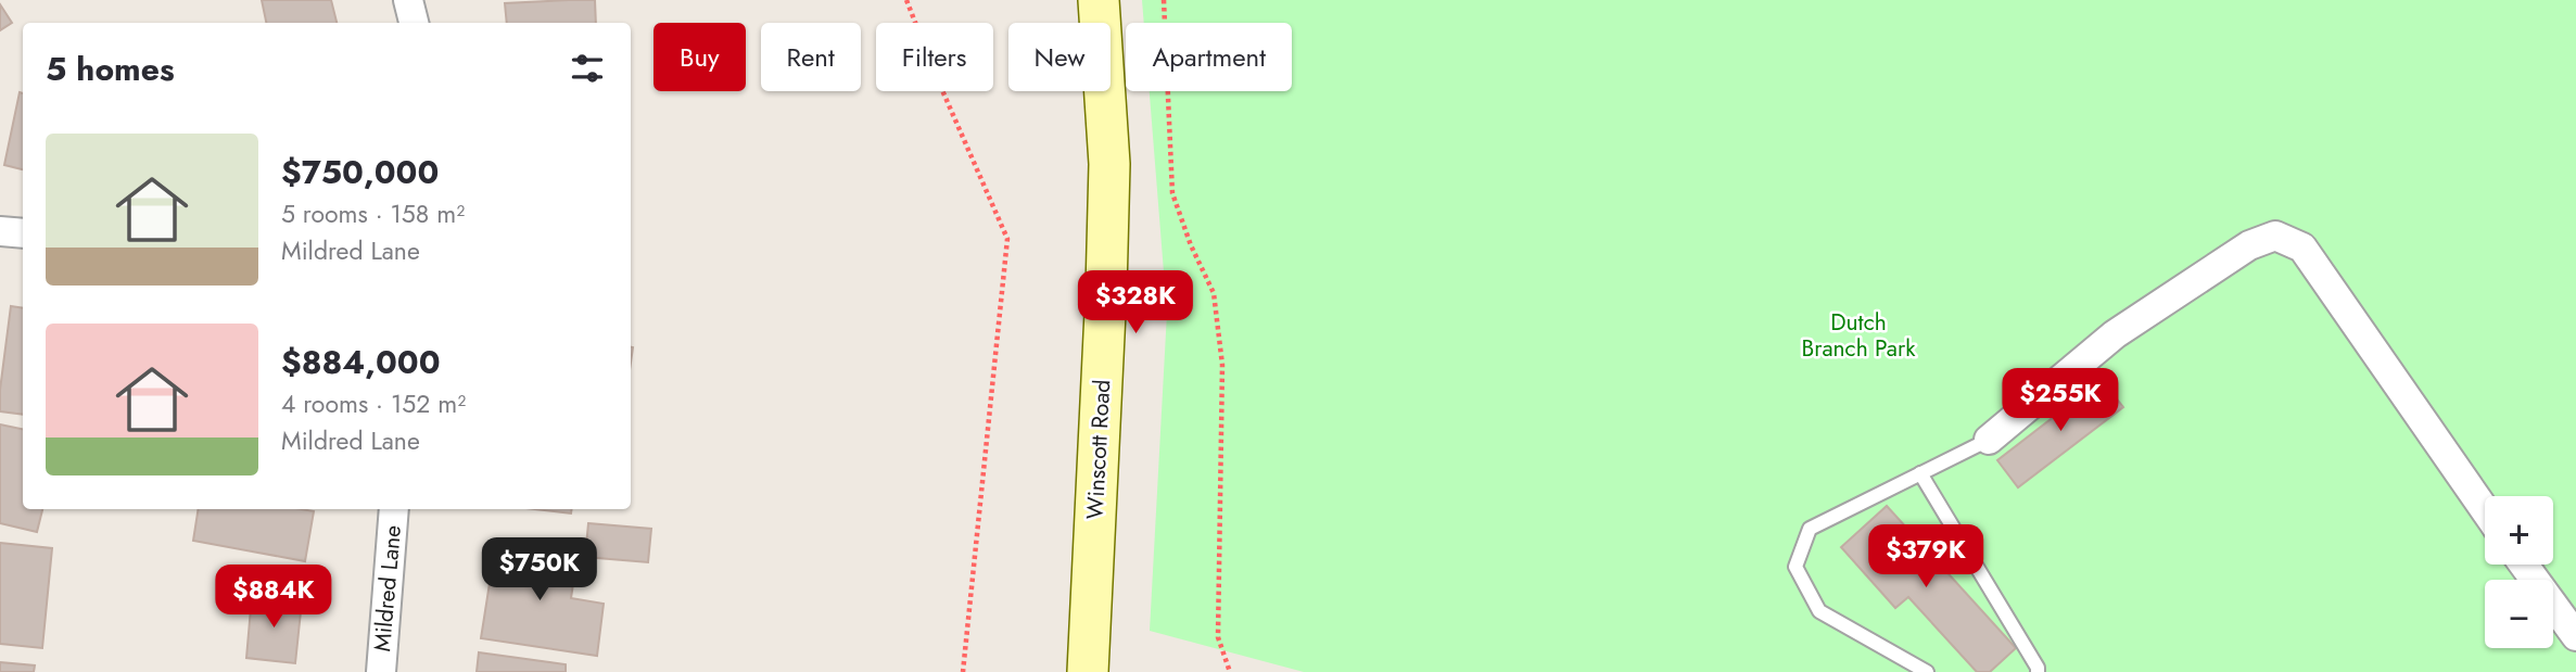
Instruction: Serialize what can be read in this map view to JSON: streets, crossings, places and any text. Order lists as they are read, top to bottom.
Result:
{
  "streets": {
    "main road": ["Winscott Road"],
    "street": ["Mildred Lane"]
  },
  "parks": ["Dutch Branch Park"],
  "page": {
    "chip": [
      "Buy",
      "Rent",
      "Filters",
      "New",
      "Apartment"
    ],
    "heading": "5 homes",
    "list": [
      {
        "name": "$750,000",
        "note": "5 rooms · 158 m² · Mildred Lane"
      },
      {
        "name": "$884,000",
        "note": "4 rooms · 152 m² · Mildred Lane"
      }
    ],
    "price": [
      "$328K",
      "$255K",
      "$379K",
      "$750K",
      "$884K"
    ],
    "map_buttons": ["+", "−"]
  }
}
